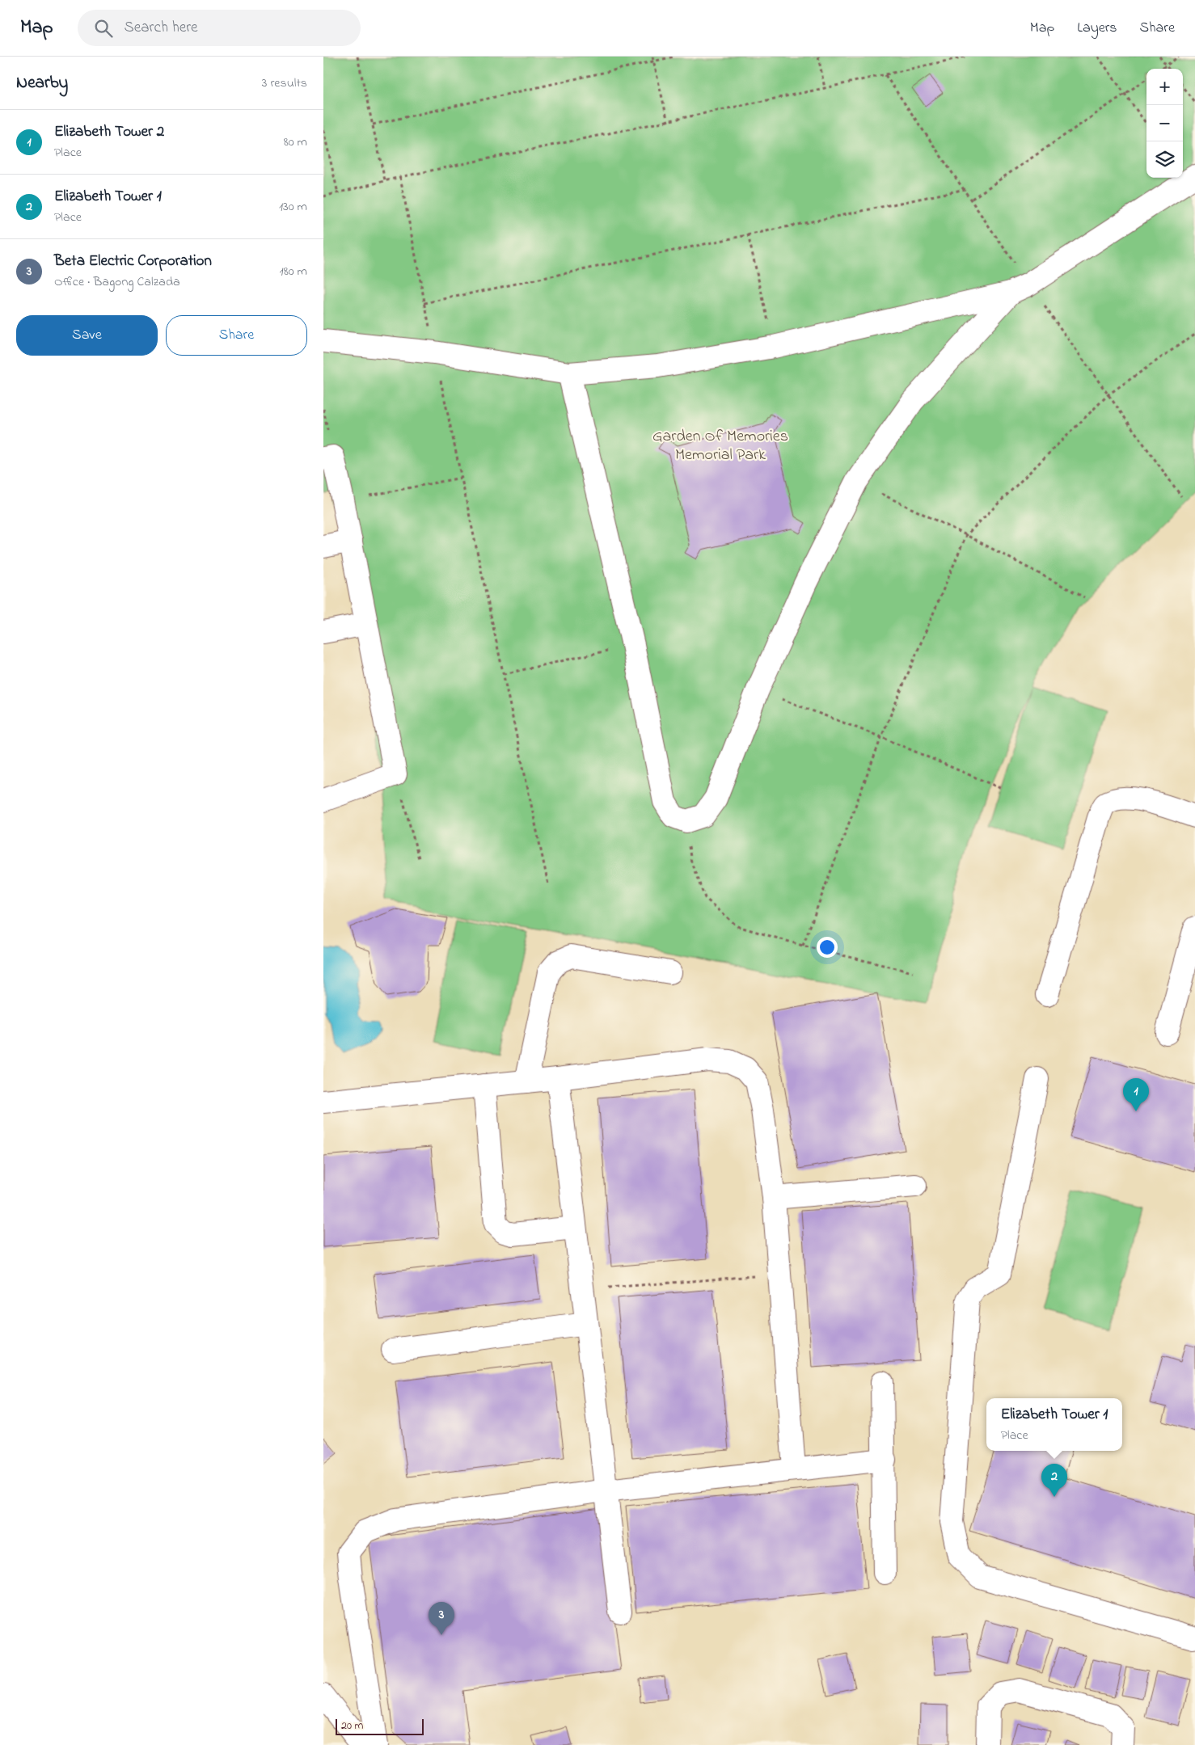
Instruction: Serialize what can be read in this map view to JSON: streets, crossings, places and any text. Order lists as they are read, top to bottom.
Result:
{
  "parks": ["Garden Of Memories Memorial Park"],
  "scale_bar": "20 m",
  "page": {
    "header": "Map",
    "search": "Search here",
    "nav": ["Map", "Layers", "Share"],
    "heading": ["Nearby", "3 results"],
    "map_buttons": ["+", "−"],
    "list": [
      {
        "mark": "1",
        "name": "Elizabeth Tower 2",
        "note": "Place",
        "value": "80 m"
      },
      {
        "mark": "2",
        "name": "Elizabeth Tower 1",
        "note": "Place",
        "value": "130 m"
      },
      {
        "mark": "3",
        "name": "Beta Electric Corporation",
        "note": "Office · Bagong Calzada",
        "value": "180 m"
      }
    ],
    "buttons": ["Save", "Share"],
    "pins": ["1", "2", "3"],
    "popup": ["Elizabeth Tower 1", "Place"],
    "scale": "20 m"
  }
}
